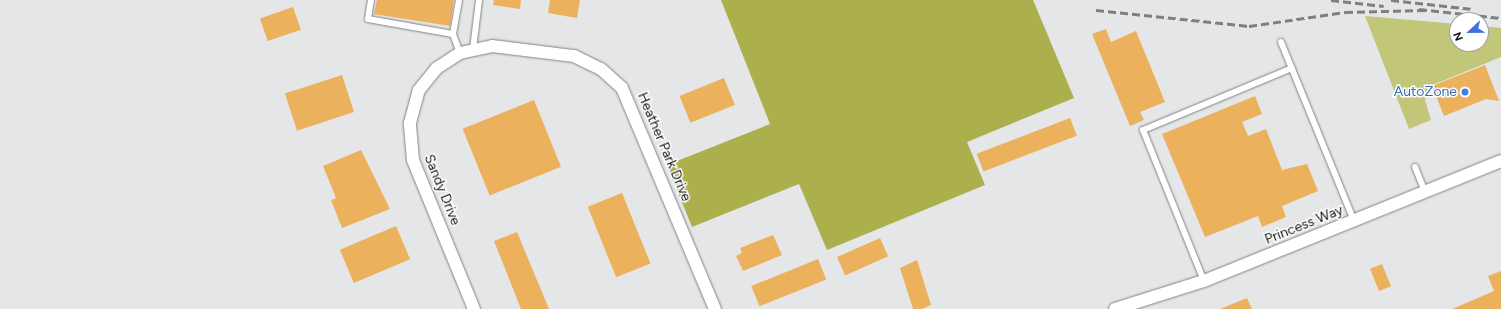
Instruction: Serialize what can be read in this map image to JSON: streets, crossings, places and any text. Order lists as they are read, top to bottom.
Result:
{
  "streets": {
    "street": ["Heather Park Drive", "Sandy Drive", "Princess Way"]
  },
  "crossings": [
    ["Heather Park Drive", "Sandy Drive"]
  ],
  "places": ["AutoZone"],
  "north": "left"
}
